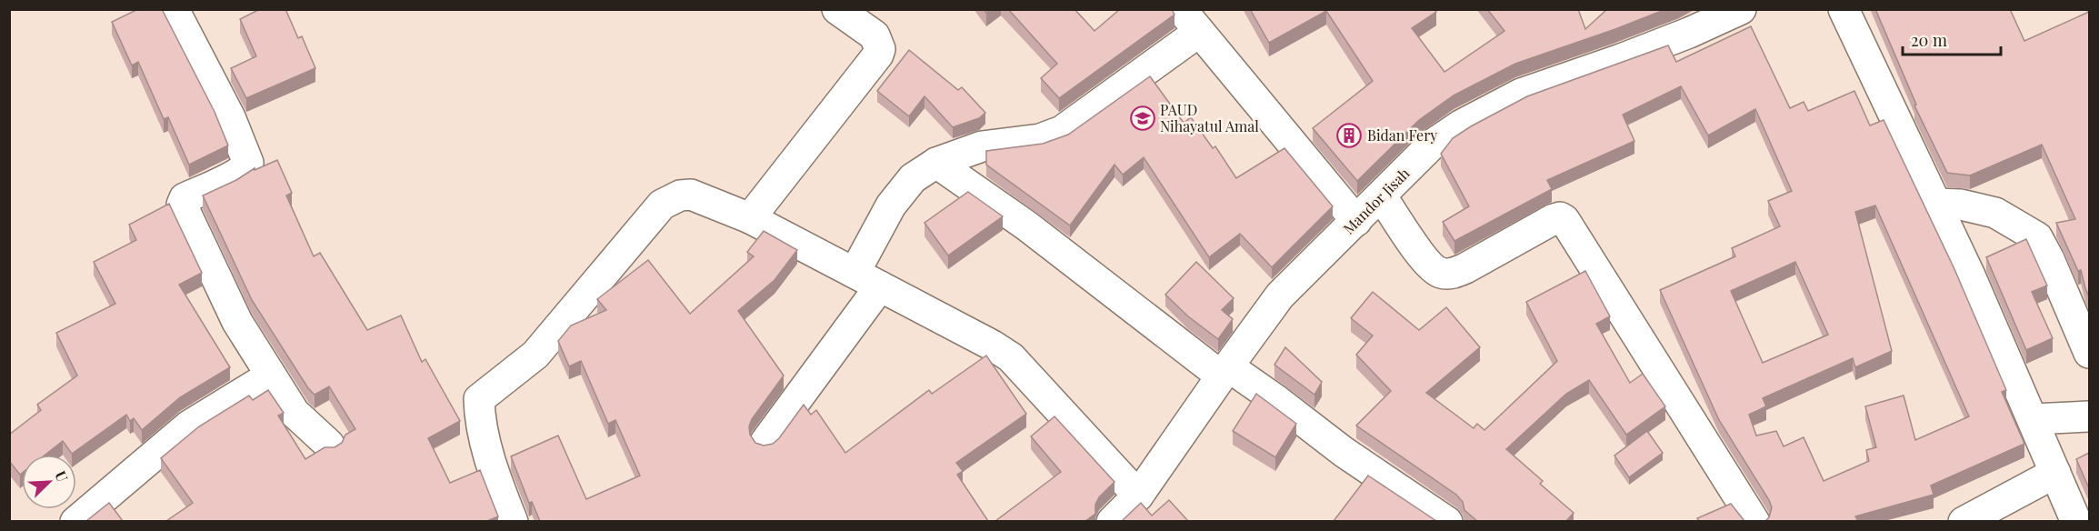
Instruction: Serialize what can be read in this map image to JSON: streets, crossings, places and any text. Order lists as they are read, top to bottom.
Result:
{
  "streets": {
    "street": ["Mandor Jisah"]
  },
  "places": {
    "school or university": ["PAUD Nihayatul Amal"],
    "building": ["Bidan Fery"]
  },
  "scale_bar": "20 m",
  "north": "top right"
}
